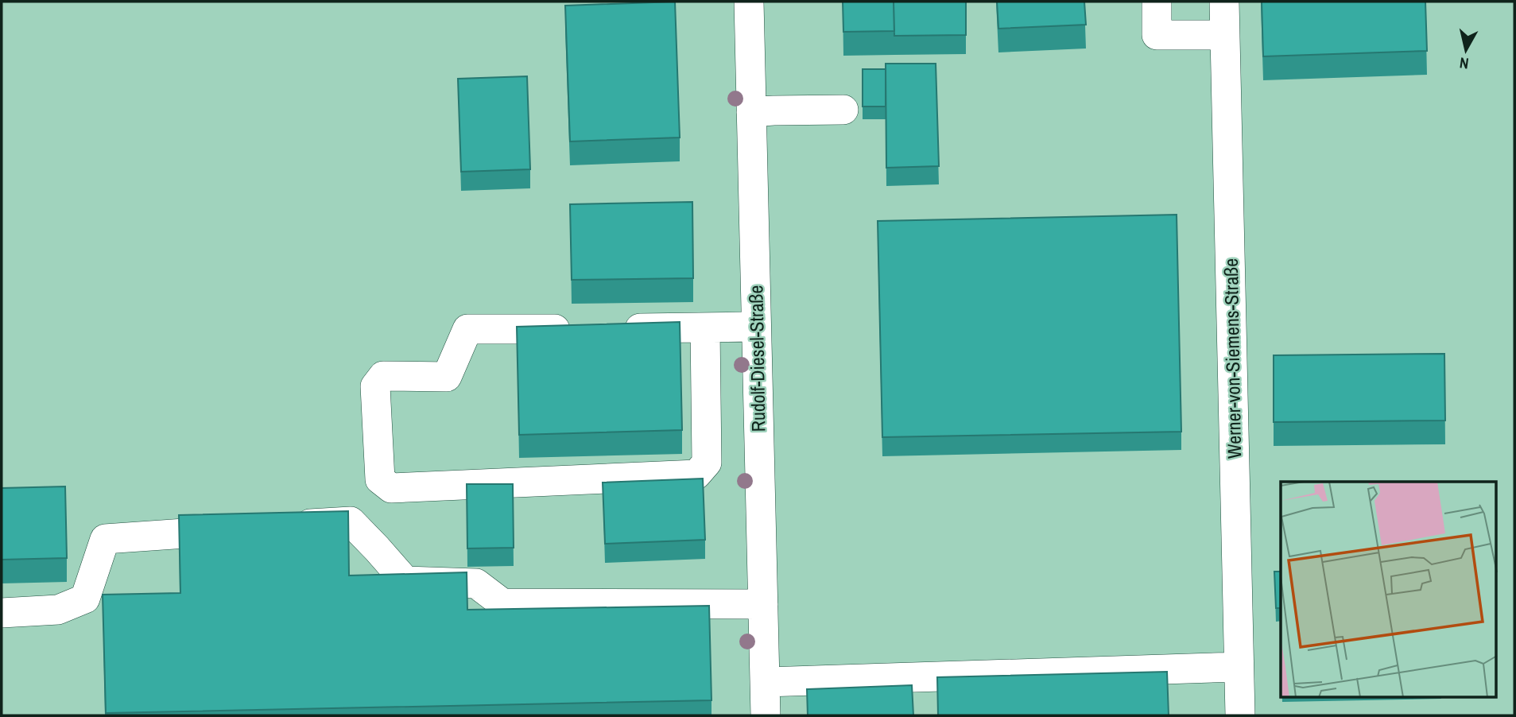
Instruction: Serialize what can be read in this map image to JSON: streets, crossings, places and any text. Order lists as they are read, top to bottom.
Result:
{
  "streets": {
    "street": ["Rudolf-Diesel-Straße", "Werner-von-Siemens-Straße"]
  },
  "north": "bottom"
}
